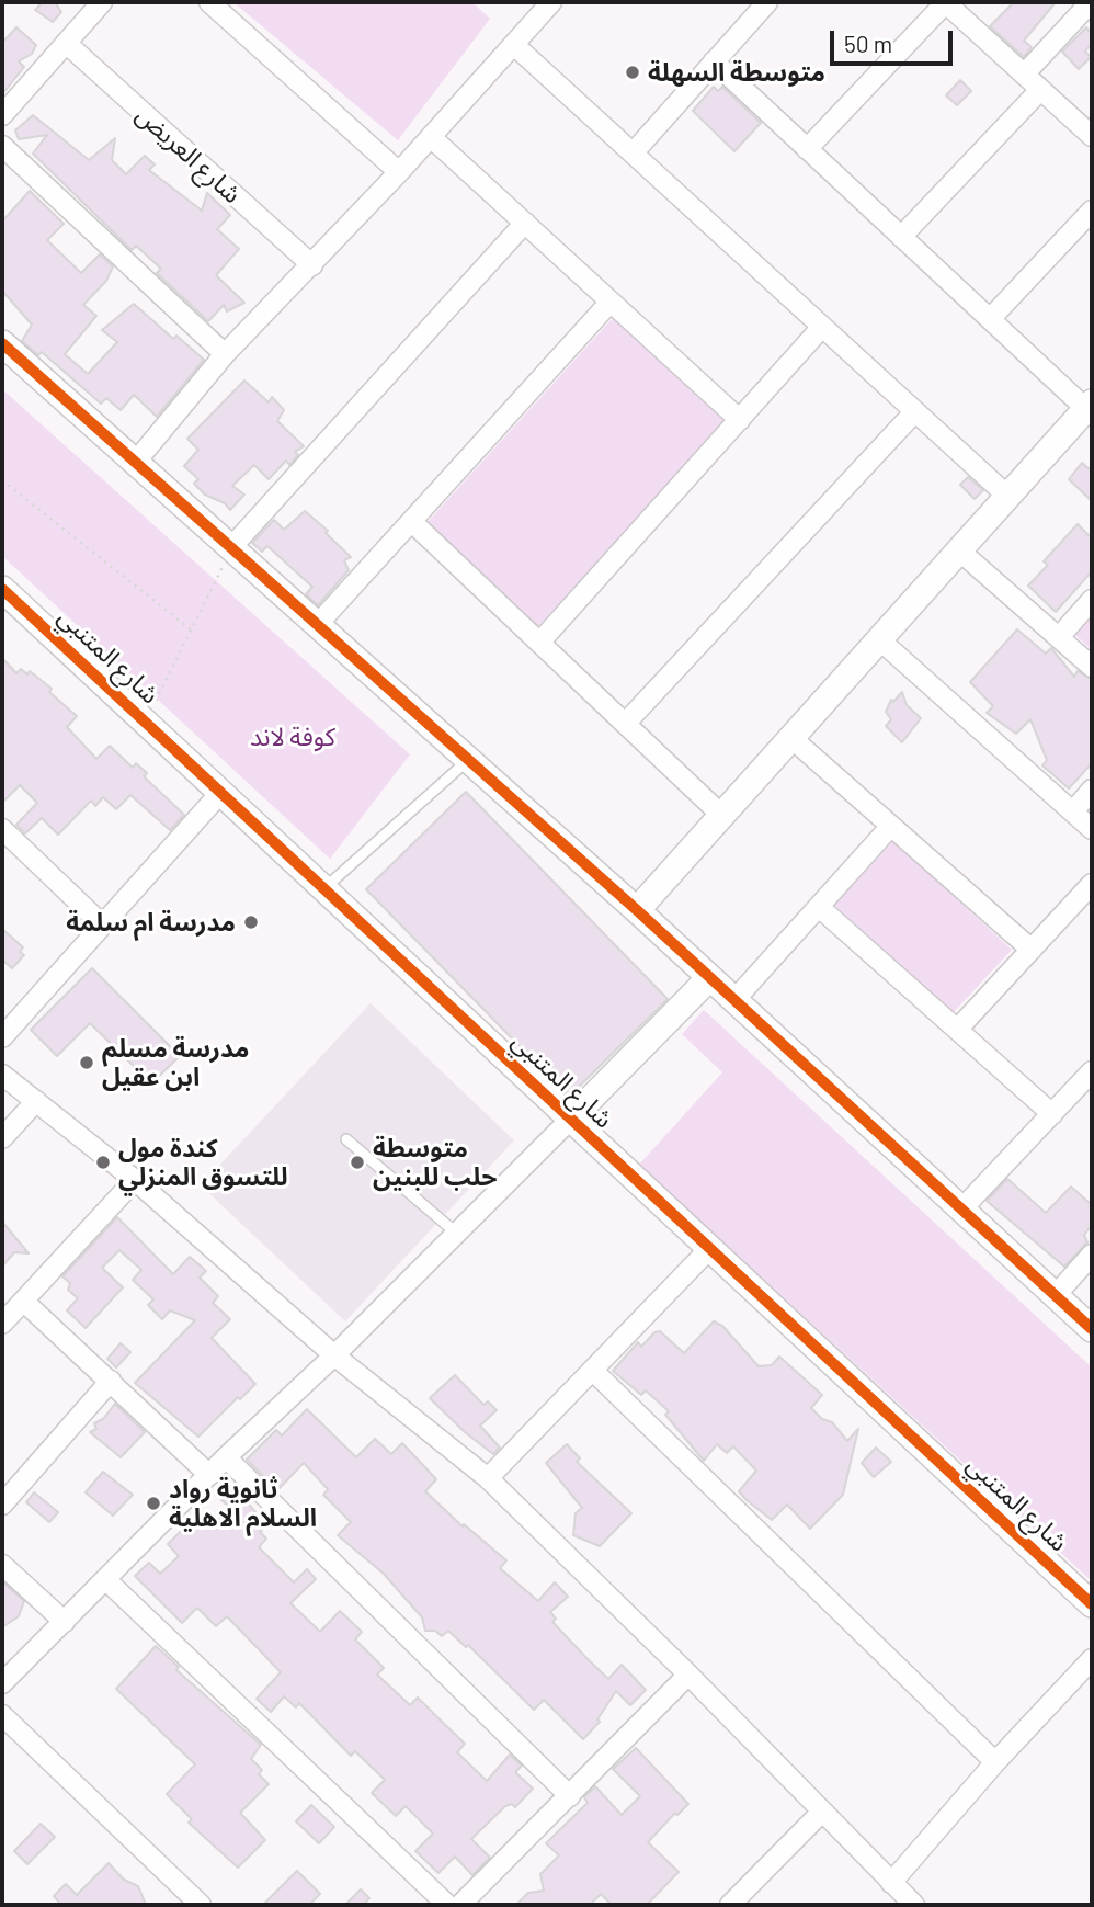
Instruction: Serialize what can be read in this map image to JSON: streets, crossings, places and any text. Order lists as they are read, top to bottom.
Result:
{
  "streets": {
    "street": ["شارع العريض", "شارع المتنبي"]
  },
  "parks": ["كوفة لاند"],
  "places": [
    "متوسطة السهلة",
    "مدرسة ام سلمة",
    "مدرسة مسلم ابن عقيل",
    "كندة مول للتسوق المنزلي",
    "متوسطة حلب للبنين",
    "ثانوية رواد السلام الاهلية"
  ],
  "scale_bar": "50 m"
}
